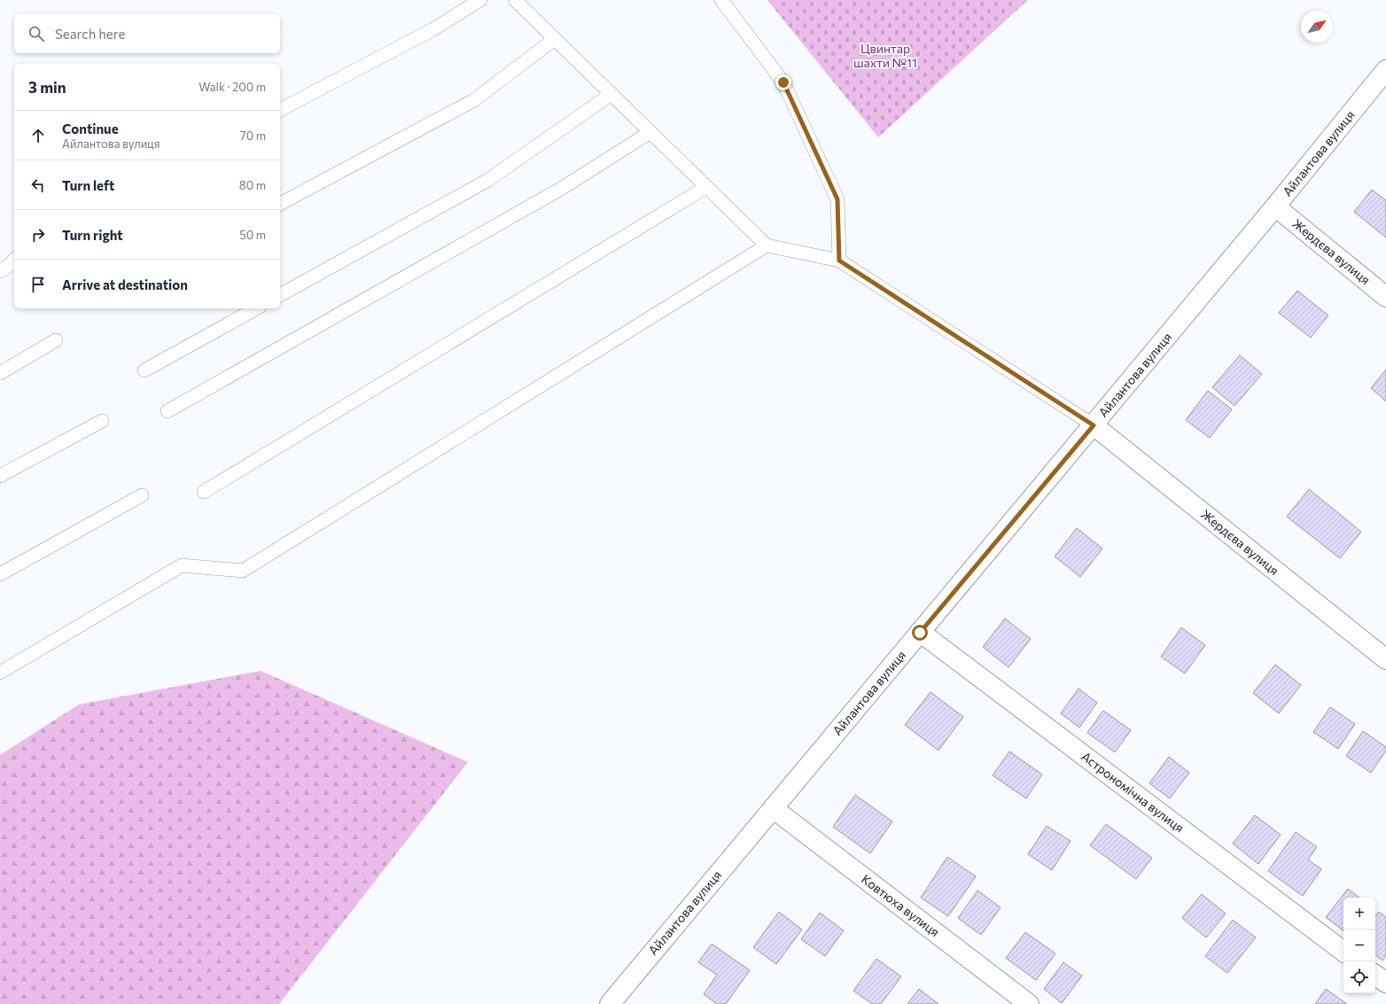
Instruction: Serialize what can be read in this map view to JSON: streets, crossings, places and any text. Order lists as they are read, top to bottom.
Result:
{
  "streets": {
    "street": [
      "Айлантова вулиця",
      "Жердєва вулиця",
      "Астрономічна вулиця",
      "Ковтюха вулиця"
    ]
  },
  "crossings": [
    ["Айлантова вулиця", "Жердєва вулиця"],
    ["Айлантова вулиця", "Астрономічна вулиця"],
    ["Айлантова вулиця", "Ковтюха вулиця"]
  ],
  "parks": ["Цвинтар шахти №11"],
  "north": "top right",
  "page": {
    "search": "Search here",
    "heading": ["3 min", "Walk · 200 m"],
    "list": [
      ["Continue", "Айлантова вулиця", "70 m"],
      ["Turn left", "80 m"],
      ["Turn right", "50 m"],
      "Arrive at destination"
    ],
    "map_buttons": ["+", "−"]
  }
}
